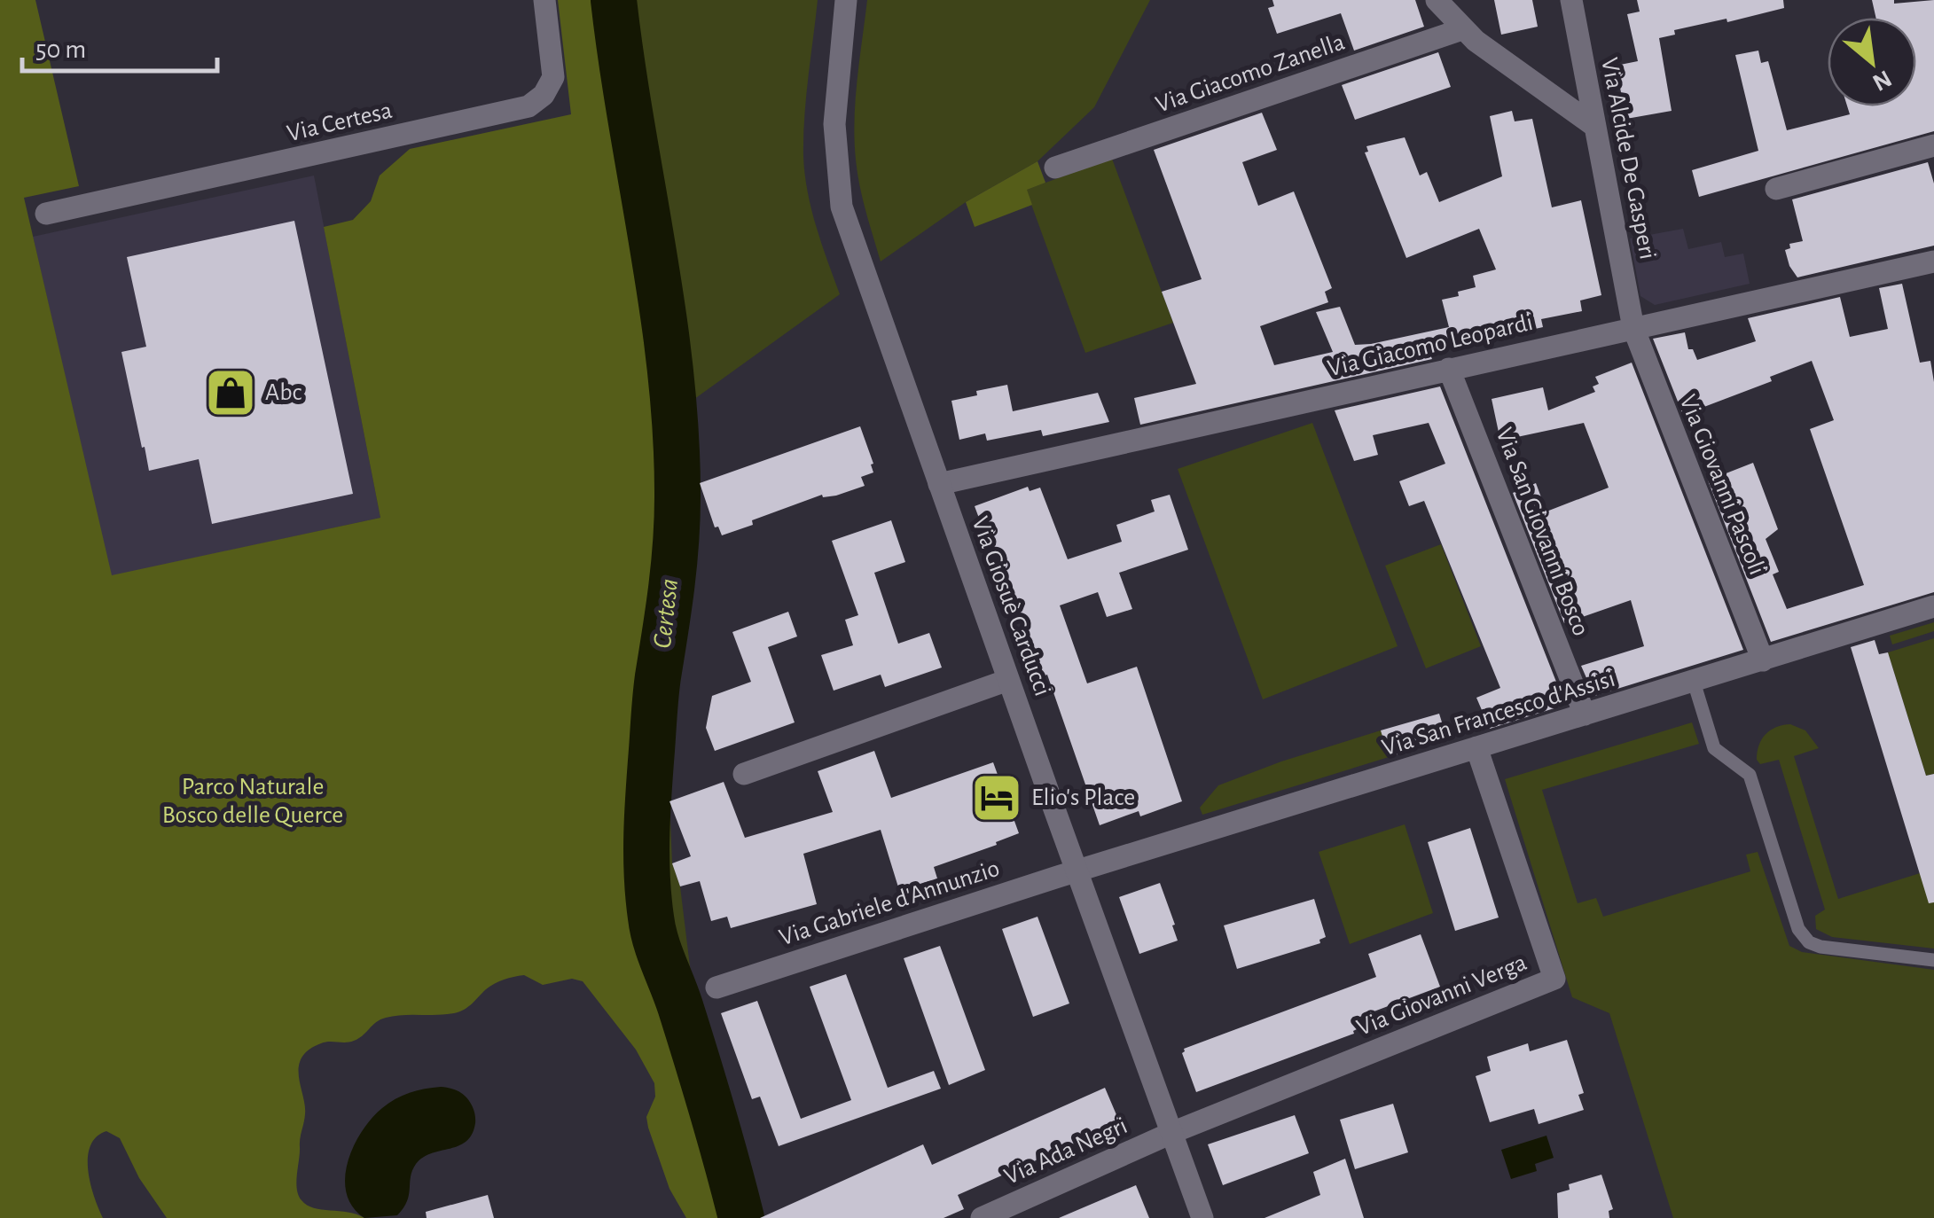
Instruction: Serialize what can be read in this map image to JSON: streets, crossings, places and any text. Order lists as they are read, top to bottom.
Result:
{
  "streets": {
    "street": [
      "Via Giacomo Zanella",
      "Via Certesa",
      "Via Alcide De Gasperi",
      "Via Giacomo Leopardi",
      "Via Giovanni Pascoli",
      "Via San Giovanni Bosco",
      "Via Giosuè Carducci",
      "Via San Francesco d'Assisi",
      "Via Gabriele d'Annunzio",
      "Via Giovanni Verga",
      "Via Ada Negri"
    ]
  },
  "crossings": [
    ["Via Alcide De Gasperi", "Via Giacomo Leopardi"],
    ["Via Alcide De Gasperi", "Via Giovanni Pascoli"],
    ["Via Giacomo Leopardi", "Via Giovanni Pascoli"],
    ["Via Giacomo Leopardi", "Via San Giovanni Bosco"],
    ["Via Giacomo Leopardi", "Via Giosuè Carducci"],
    ["Via Giovanni Pascoli", "Via San Francesco d'Assisi"],
    ["Via San Giovanni Bosco", "Via San Francesco d'Assisi"],
    ["Via Giosuè Carducci", "Via San Francesco d'Assisi"],
    ["Via Giosuè Carducci", "Via Gabriele d'Annunzio"],
    ["Via Giosuè Carducci", "Via Giovanni Verga"],
    ["Via Giosuè Carducci", "Via Ada Negri"],
    ["Via San Francesco d'Assisi", "Via Gabriele d'Annunzio"],
    ["Via San Francesco d'Assisi", "Via Giovanni Verga"],
    ["Via Giovanni Verga", "Via Ada Negri"]
  ],
  "water": ["Certesa"],
  "parks": ["Parco Naturale Bosco delle Querce"],
  "places": {
    "shop": ["Abc"],
    "hotel": ["Elio's Place"]
  },
  "scale_bar": "50 m",
  "north": "bottom right"
}
